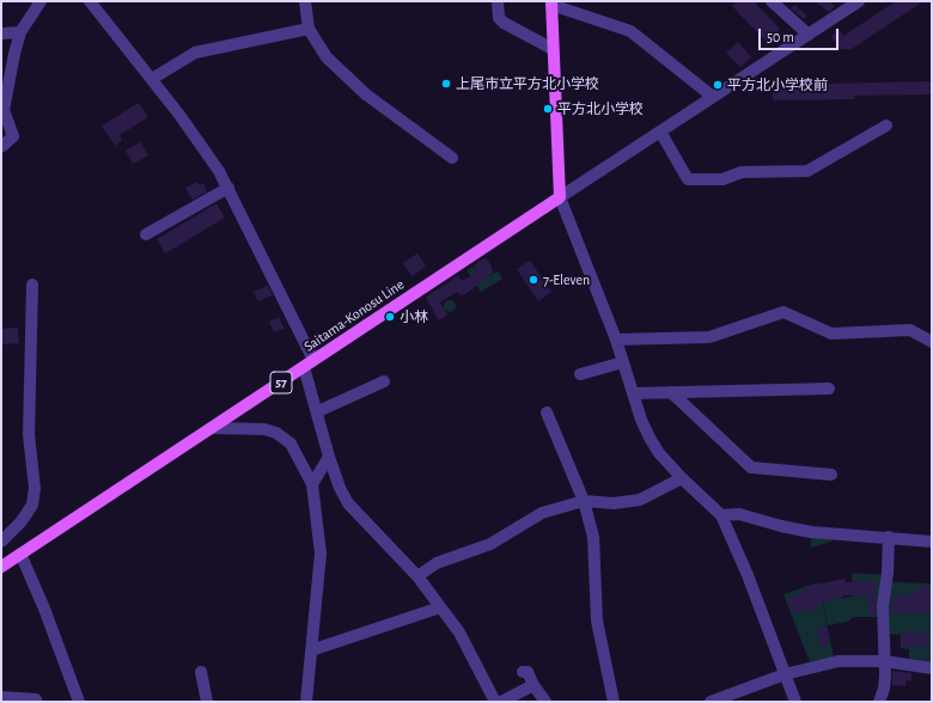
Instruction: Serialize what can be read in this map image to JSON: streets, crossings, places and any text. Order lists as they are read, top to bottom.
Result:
{
  "streets": {
    "main road": ["Saitama-Konosu Line", "57"]
  },
  "places": [
    "上尾市立平方北小学校",
    "平方北小学校前",
    "平方北小学校",
    "7-Eleven",
    "小林"
  ],
  "scale_bar": "50 m"
}
